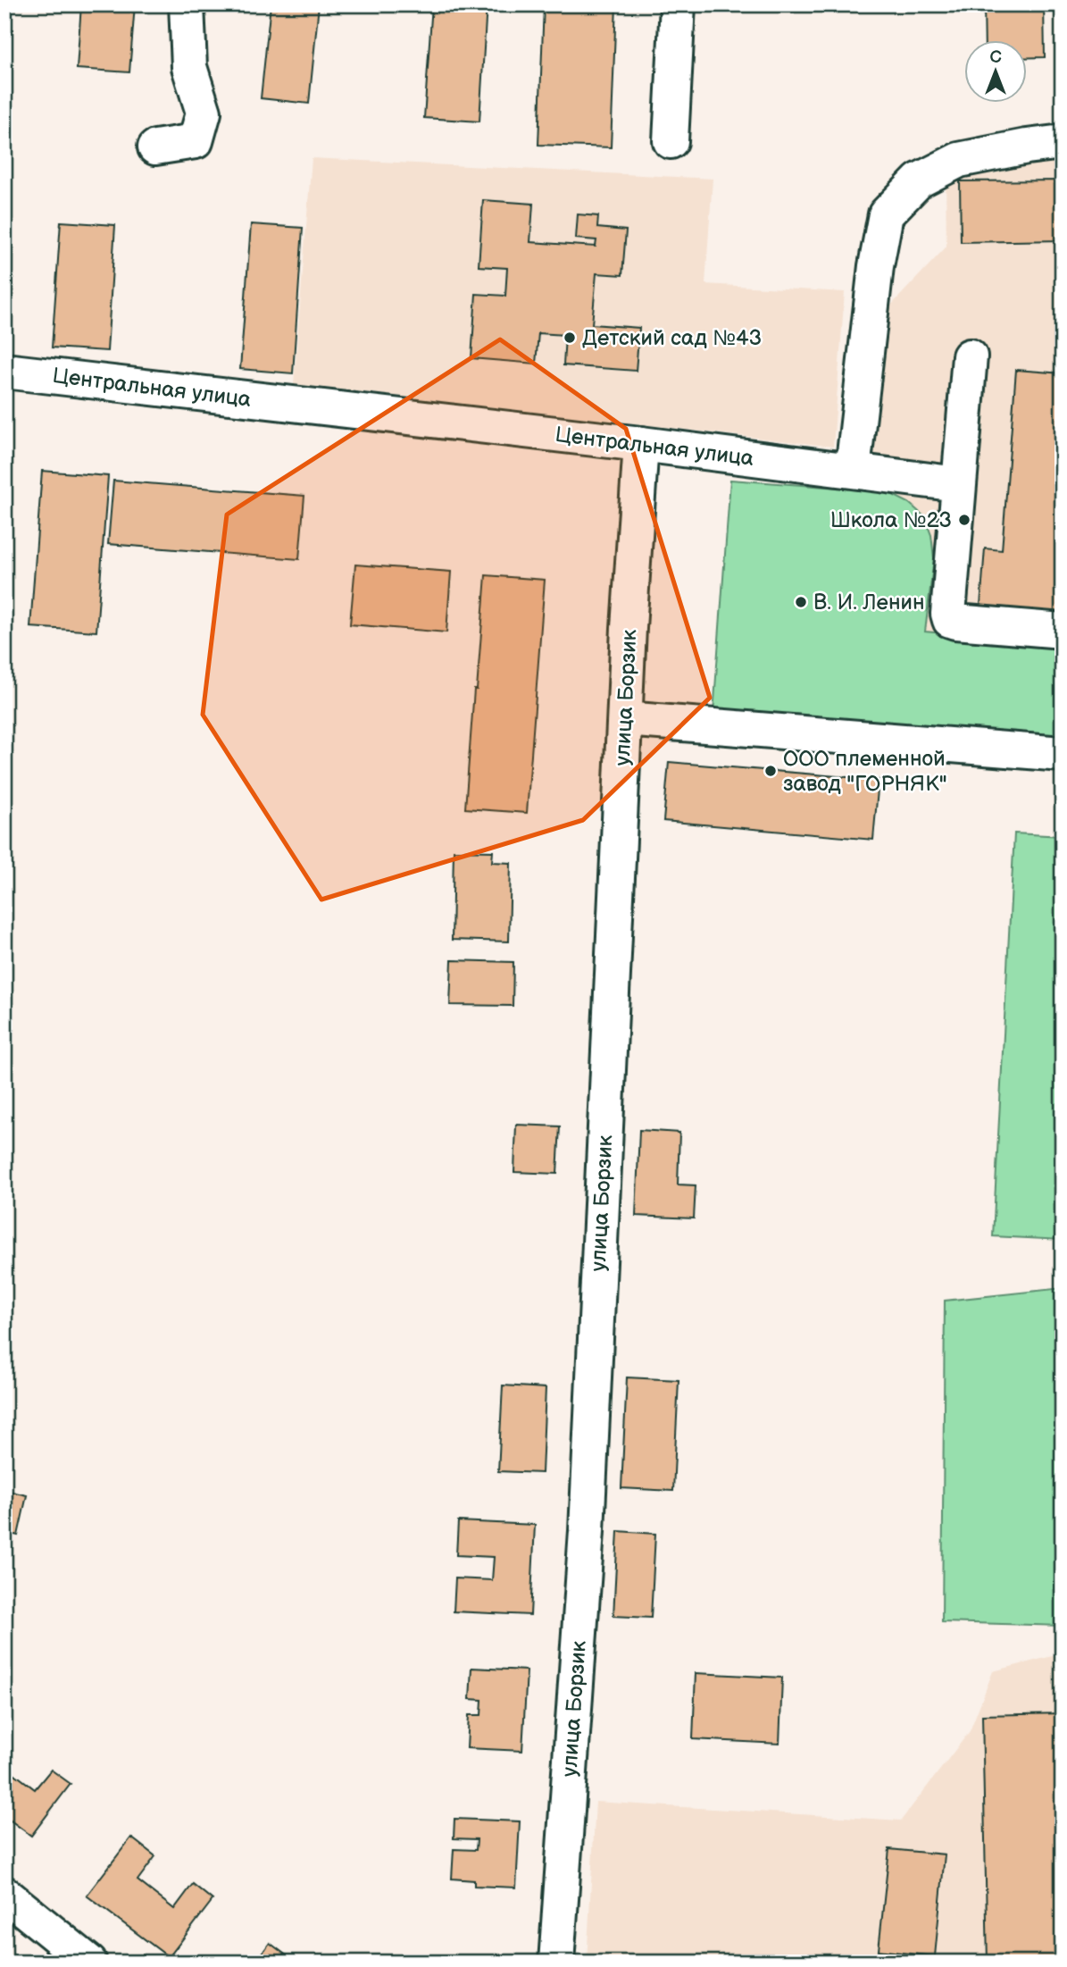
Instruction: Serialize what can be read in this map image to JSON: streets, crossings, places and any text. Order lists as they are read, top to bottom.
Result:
{
  "streets": {
    "street": ["Центральная улица", "улица Борзик"]
  },
  "crossings": [
    ["Центральная улица", "улица Борзик"]
  ],
  "places": [
    "Детский сад №43",
    "Школа №23",
    "В. И. Ленин",
    "ООО племенной завод \"ГОРНЯК\""
  ],
  "north": "top"
}
